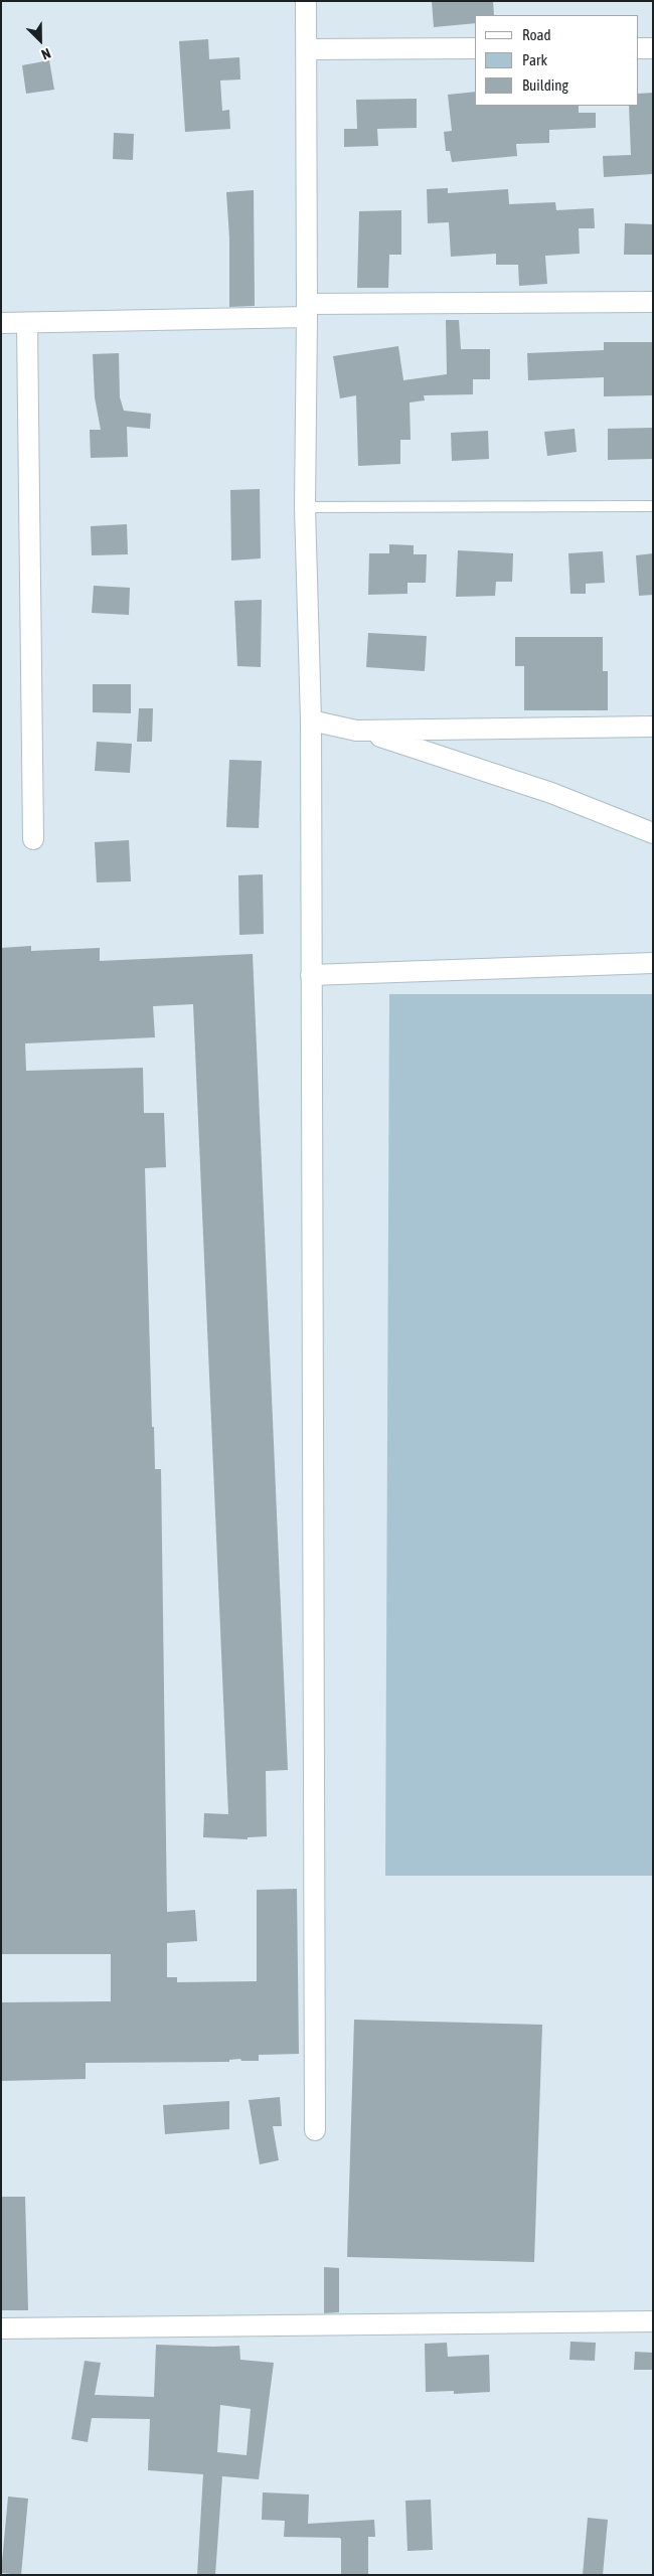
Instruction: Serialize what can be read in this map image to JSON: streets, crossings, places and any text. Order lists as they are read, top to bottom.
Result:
{
  "legend": ["Road", "Park", "Building"],
  "north": "bottom right"
}
